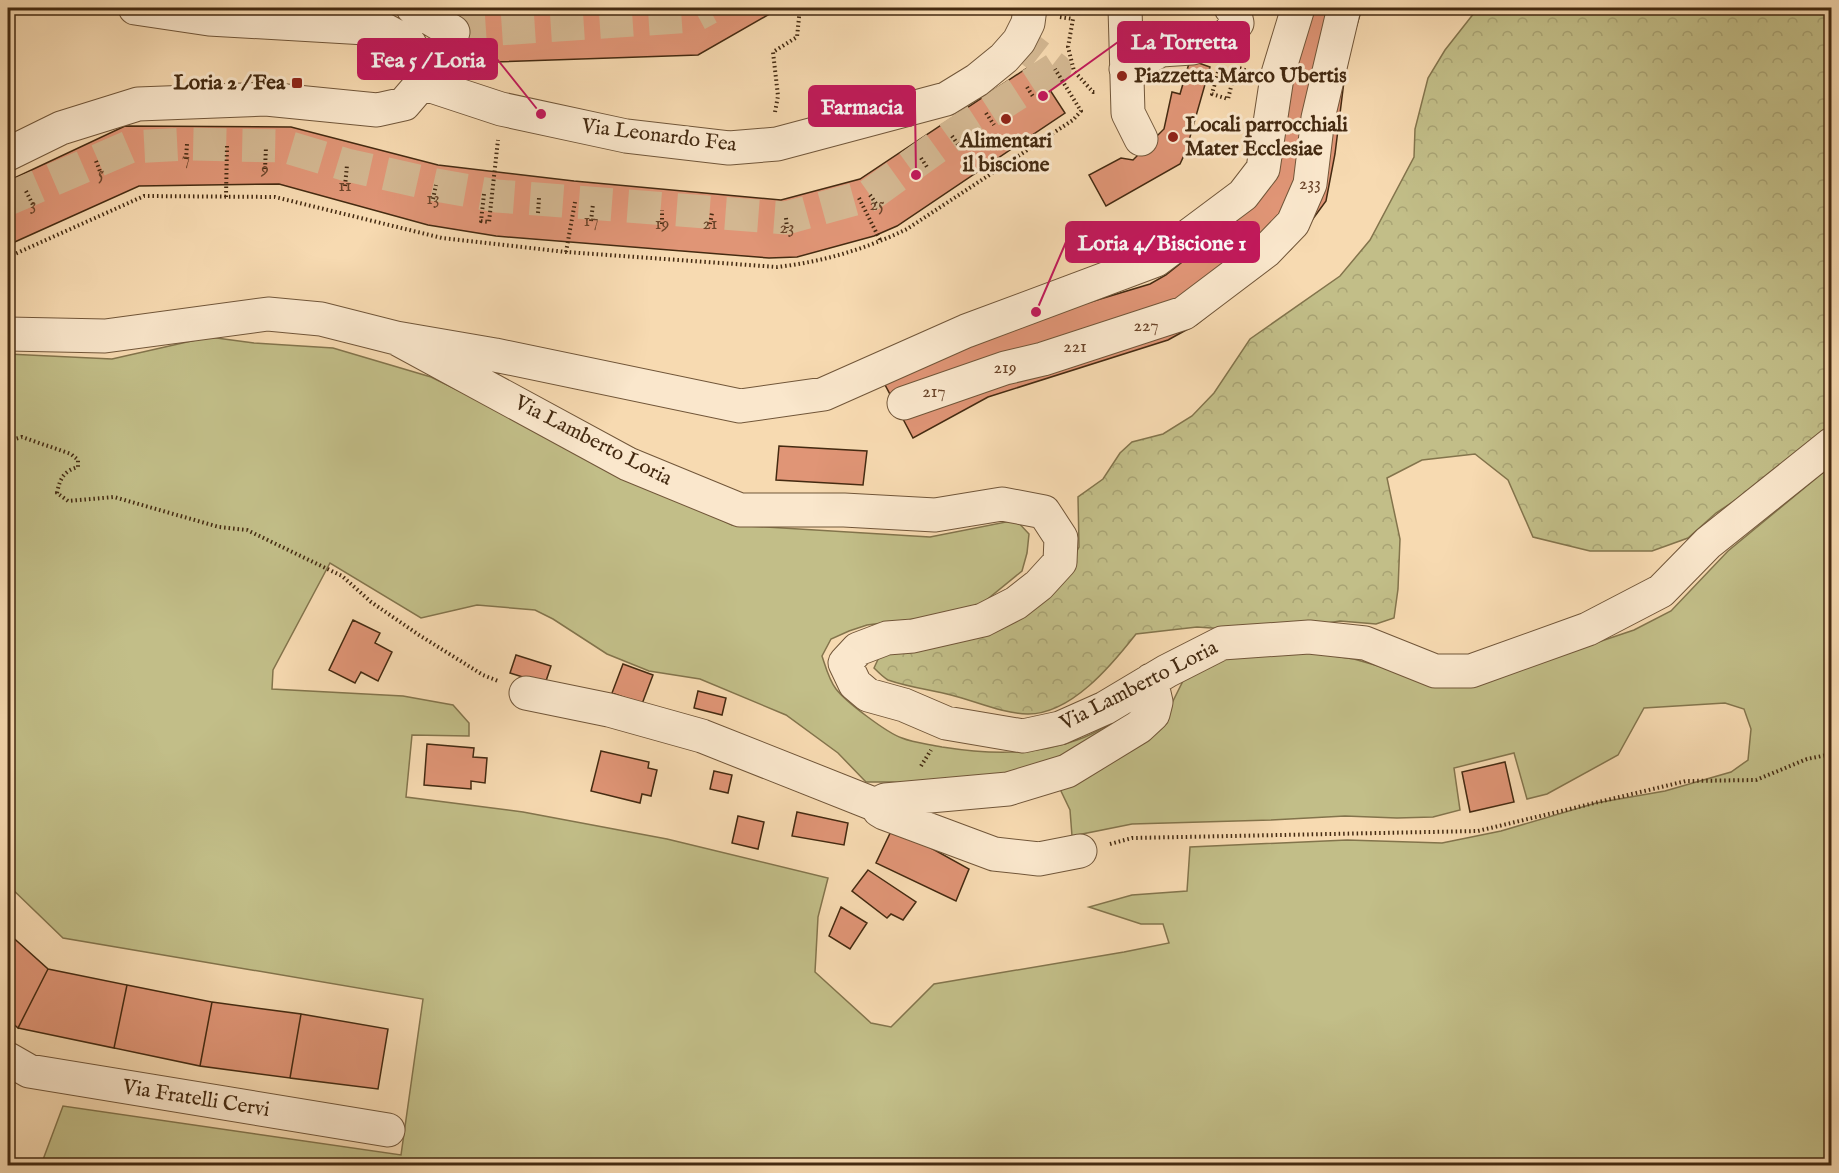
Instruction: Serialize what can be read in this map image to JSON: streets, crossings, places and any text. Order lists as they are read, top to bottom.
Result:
{
  "streets": {
    "street": ["Via Leonardo Fea", "Via Lamberto Loria", "Via Fratelli Cervi"]
  },
  "places": {
    "other": [
      "Piazzetta Marco Ubertis",
      "La Torretta",
      "Fea 5 / Loria",
      "Alimentari il biscione",
      "Locali parrocchiali Mater Ecclesiae",
      "Farmacia",
      "Loria 4/ Biscione 1"
    ],
    "transit": ["Loria 2 / Fea"]
  },
  "house_numbers": [
    "7",
    "9",
    "5",
    "233",
    "11",
    "13",
    "3",
    "25",
    "17",
    "19",
    "21",
    "23",
    "227",
    "221",
    "219",
    "217"
  ]
}
